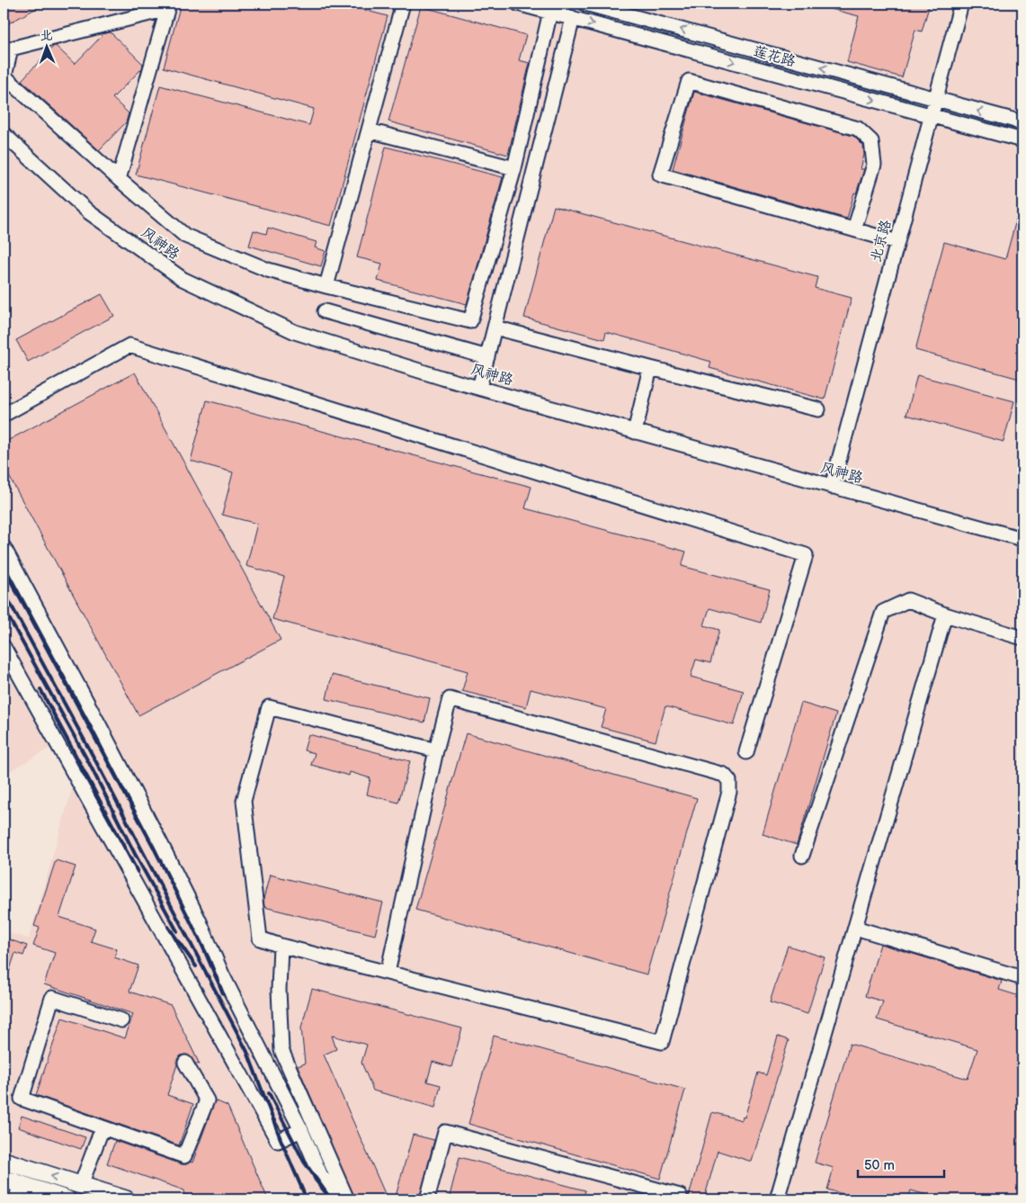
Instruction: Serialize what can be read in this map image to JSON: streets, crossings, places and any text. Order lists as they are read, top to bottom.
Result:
{
  "streets": {
    "street": ["莲花路", "北京路", "风神路"]
  },
  "crossings": [
    ["莲花路", "北京路"],
    ["北京路", "风神路"]
  ],
  "scale_bar": "50 m",
  "north": "top"
}
